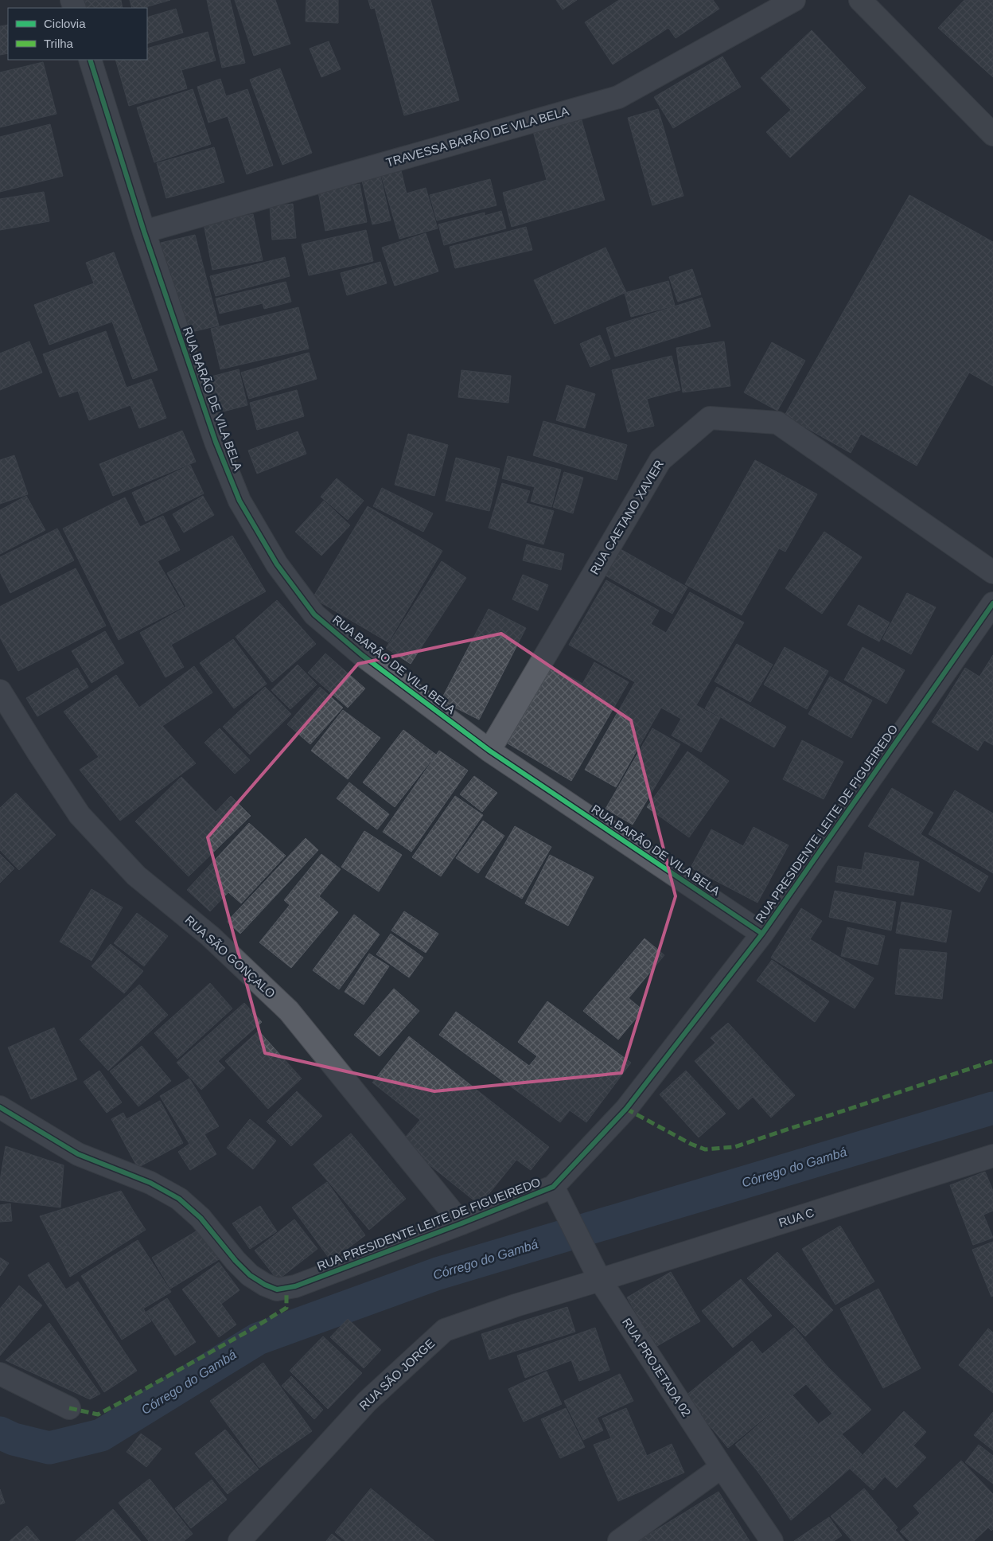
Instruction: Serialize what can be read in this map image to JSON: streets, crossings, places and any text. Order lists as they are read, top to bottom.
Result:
{
  "streets": {
    "street": [
      "TRAVESSA BARÃO DE VILA BELA",
      "RUA BARÃO DE VILA BELA",
      "RUA CAETANO XAVIER",
      "RUA PRESIDENTE LEITE DE FIGUEIREDO",
      "RUA SÃO GONÇALO",
      "RUA C",
      "RUA PROJETADA 02",
      "RUA SÃO JORGE"
    ]
  },
  "crossings": [
    ["TRAVESSA BARÃO DE VILA BELA", "RUA BARÃO DE VILA BELA"],
    ["RUA BARÃO DE VILA BELA", "RUA CAETANO XAVIER"],
    ["RUA BARÃO DE VILA BELA", "RUA PRESIDENTE LEITE DE FIGUEIREDO"],
    ["RUA PRESIDENTE LEITE DE FIGUEIREDO", "RUA SÃO GONÇALO"],
    ["RUA PRESIDENTE LEITE DE FIGUEIREDO", "RUA PROJETADA 02"],
    ["RUA C", "RUA PROJETADA 02"],
    ["RUA C", "RUA SÃO JORGE"],
    ["RUA PROJETADA 02", "RUA SÃO JORGE"]
  ],
  "water": ["Córrego do Gambá"],
  "legend": ["Ciclovia", "Trilha"]
}
